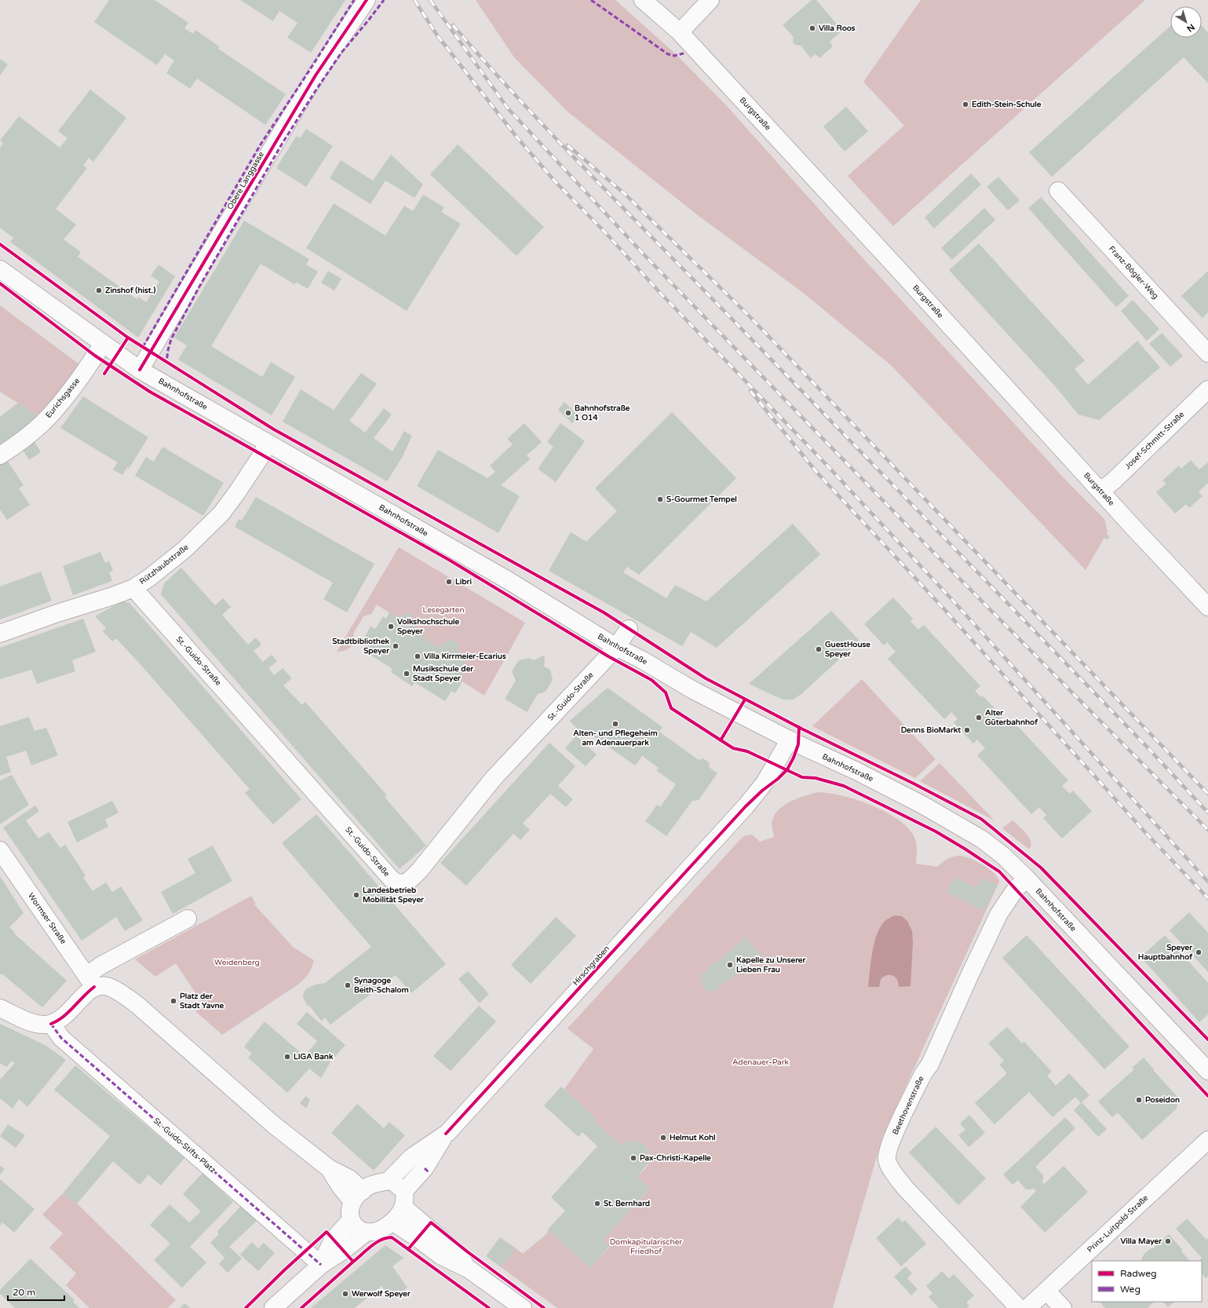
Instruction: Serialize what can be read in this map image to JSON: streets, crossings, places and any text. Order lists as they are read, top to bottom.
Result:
{
  "streets": {
    "street": [
      "Burgstraße",
      "Obere Langgasse",
      "Franz-Bögler-Weg",
      "Bahnhofstraße",
      "Eurichsgasse",
      "Josef-Schmitt-Straße",
      "Rützhaubstraße",
      "St.-Guido-Straße",
      "Wormser Straße",
      "Hirschgraben",
      "Beethovenstraße",
      "St.-Guido-Stifts-Platz",
      "Prinz-Luitpold-Straße"
    ]
  },
  "crossings": [
    ["Burgstraße", "Josef-Schmitt-Straße"],
    ["Obere Langgasse", "Bahnhofstraße"],
    ["Bahnhofstraße", "Eurichsgasse"],
    ["Bahnhofstraße", "Rützhaubstraße"],
    ["Bahnhofstraße", "St.-Guido-Straße"],
    ["Bahnhofstraße", "Hirschgraben"],
    ["Bahnhofstraße", "Beethovenstraße"],
    ["Rützhaubstraße", "St.-Guido-Straße"]
  ],
  "parks": [
    "Lesegarten",
    "Weidenberg",
    "Adenauer-Park",
    "Domkapitularischer Friedhof"
  ],
  "places": [
    "Villa Roos",
    "Edith-Stein-Schule",
    "Zinshof (hist.)",
    "Bahnhofstraße 1 O14",
    "S-Gourmet Tempel",
    "Libri",
    "Volkshochschule Speyer",
    "Stadtbibliothek Speyer",
    "GuestHouse Speyer",
    "Villa Kirrmeier-Ecarius",
    "Musikschule der Stadt Speyer",
    "Alter Güterbahnhof",
    "Alten- und Pflegeheim am Adenauerpark",
    "Denns BioMarkt",
    "Landesbetrieb Mobilität Speyer",
    "Speyer Hauptbahnhof",
    "Kapelle zu Unserer Lieben Frau",
    "Synagoge Beith-Schalom",
    "Platz der Stadt Yavne",
    "LIGA Bank",
    "Poseidon",
    "Helmut Kohl",
    "Pax-Christi-Kapelle",
    "St. Bernhard",
    "Villa Mayer",
    "Werwolf Speyer"
  ],
  "legend": ["Radweg", "Weg"],
  "scale_bar": "20 m",
  "north": "bottom right"
}
